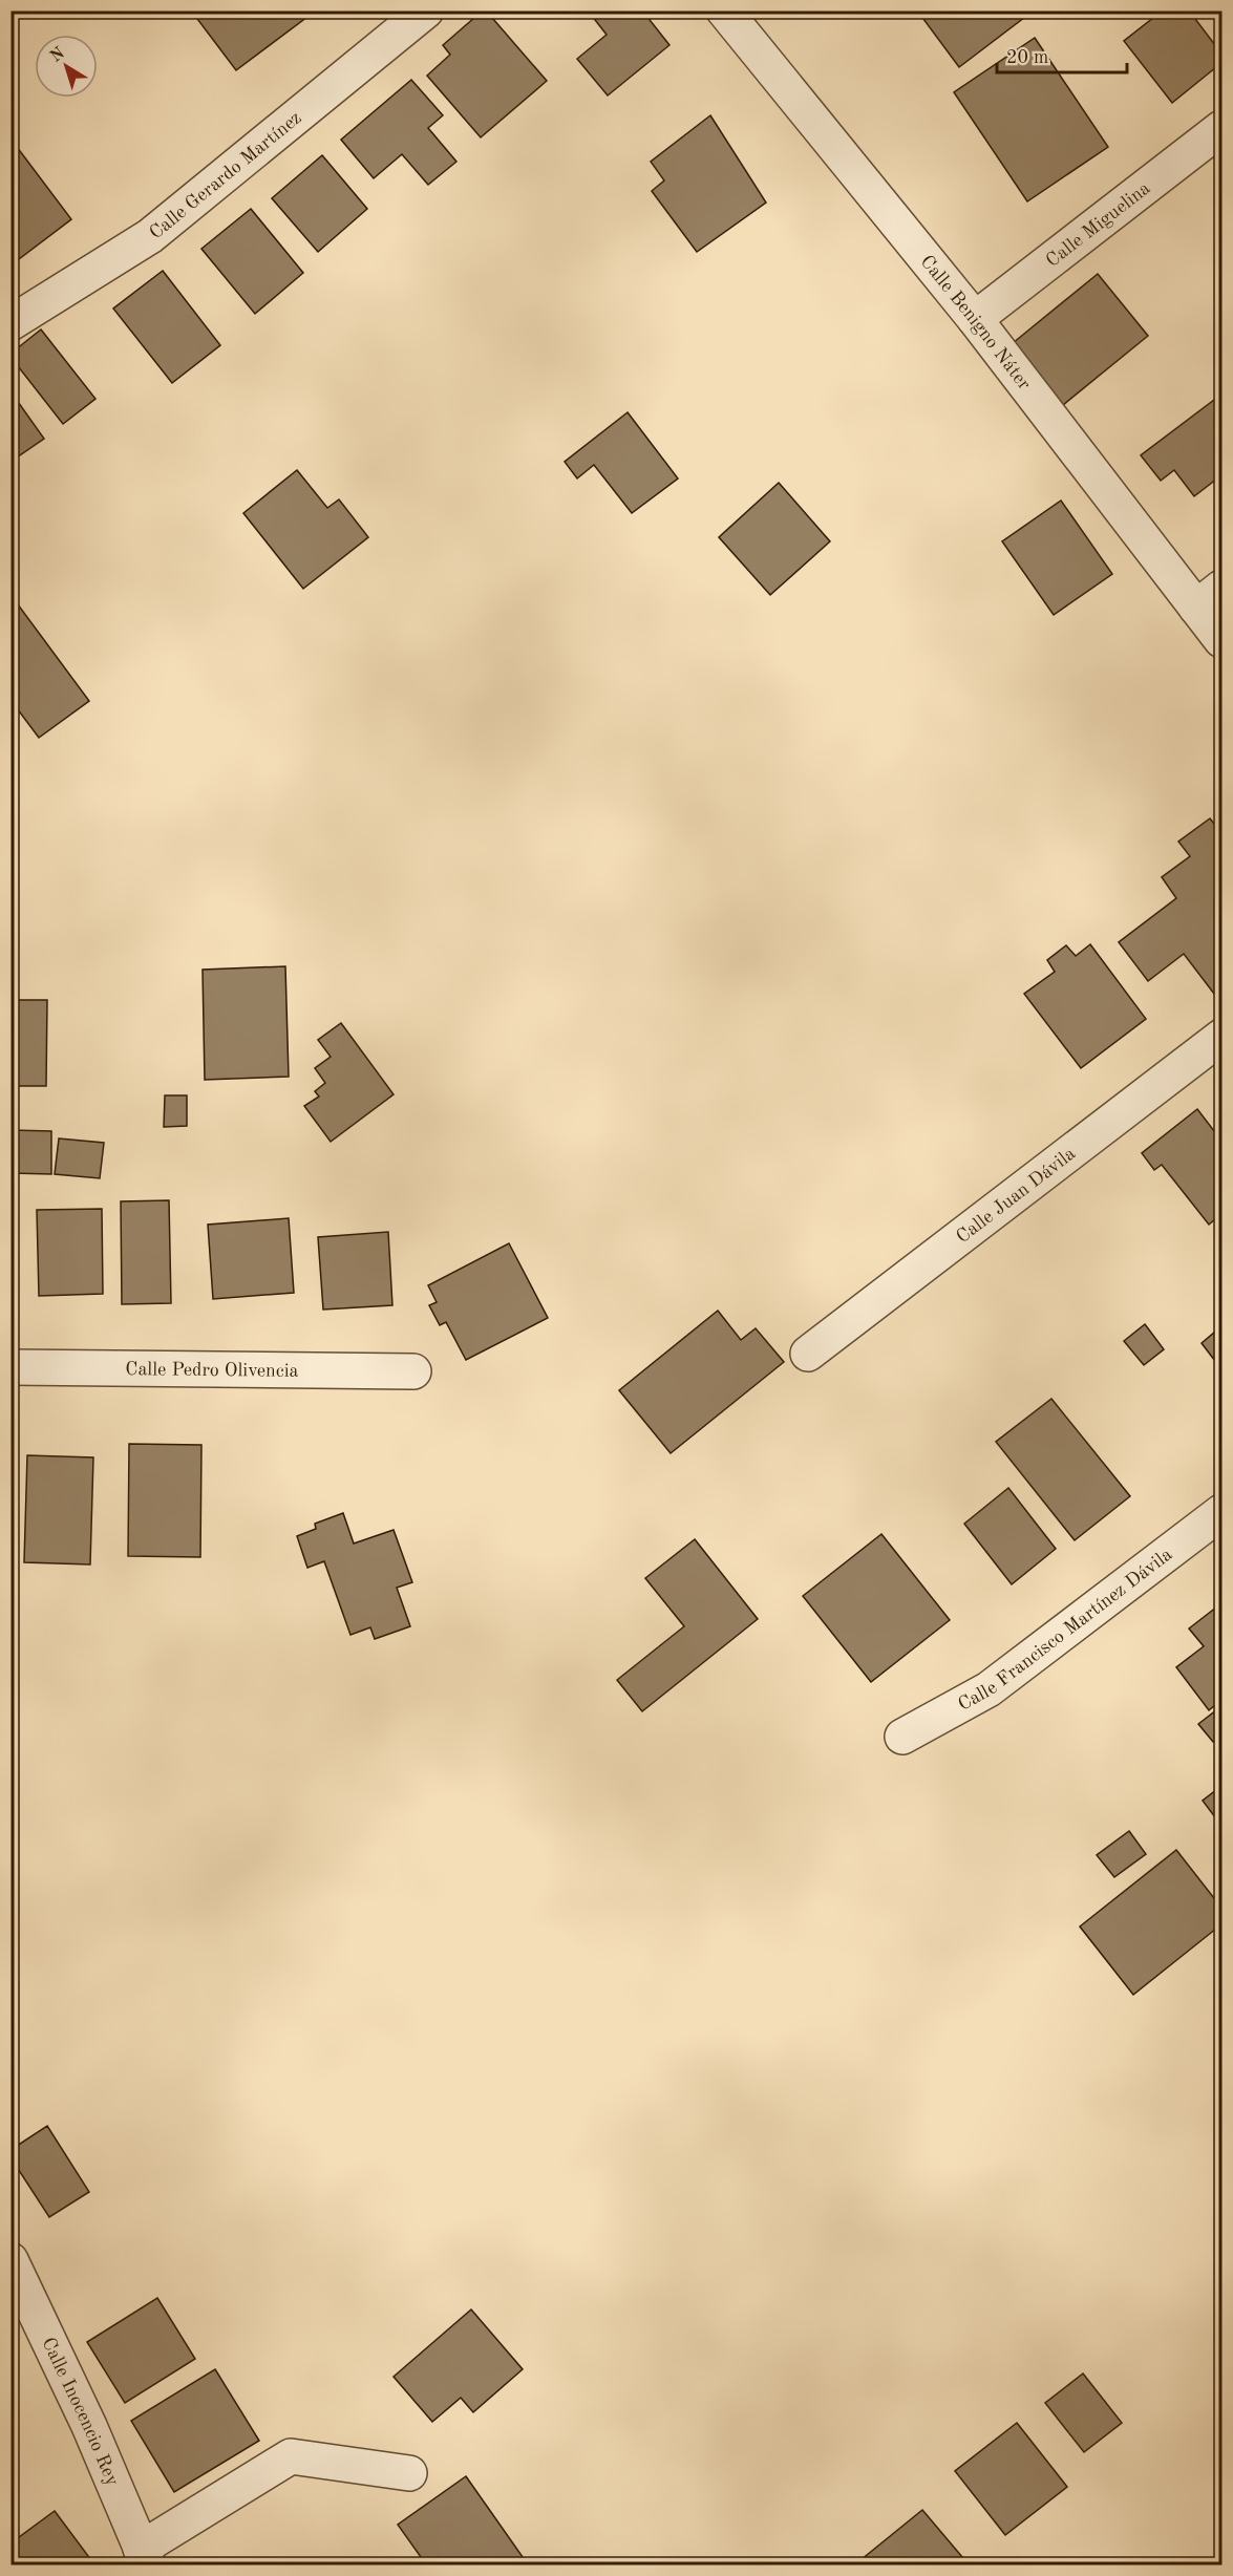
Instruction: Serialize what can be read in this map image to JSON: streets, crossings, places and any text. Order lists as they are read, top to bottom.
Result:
{
  "streets": {
    "street": [
      "Calle Gerardo Martínez",
      "Calle Miguelina",
      "Calle Benigno Náter",
      "Calle Juan Dávila",
      "Calle Pedro Olivencia",
      "Calle Francisco Martínez Dávila",
      "Calle Inocencio Rey"
    ]
  },
  "crossings": [
    ["Calle Miguelina", "Calle Benigno Náter"]
  ],
  "scale_bar": "20 m",
  "north": "top left"
}
